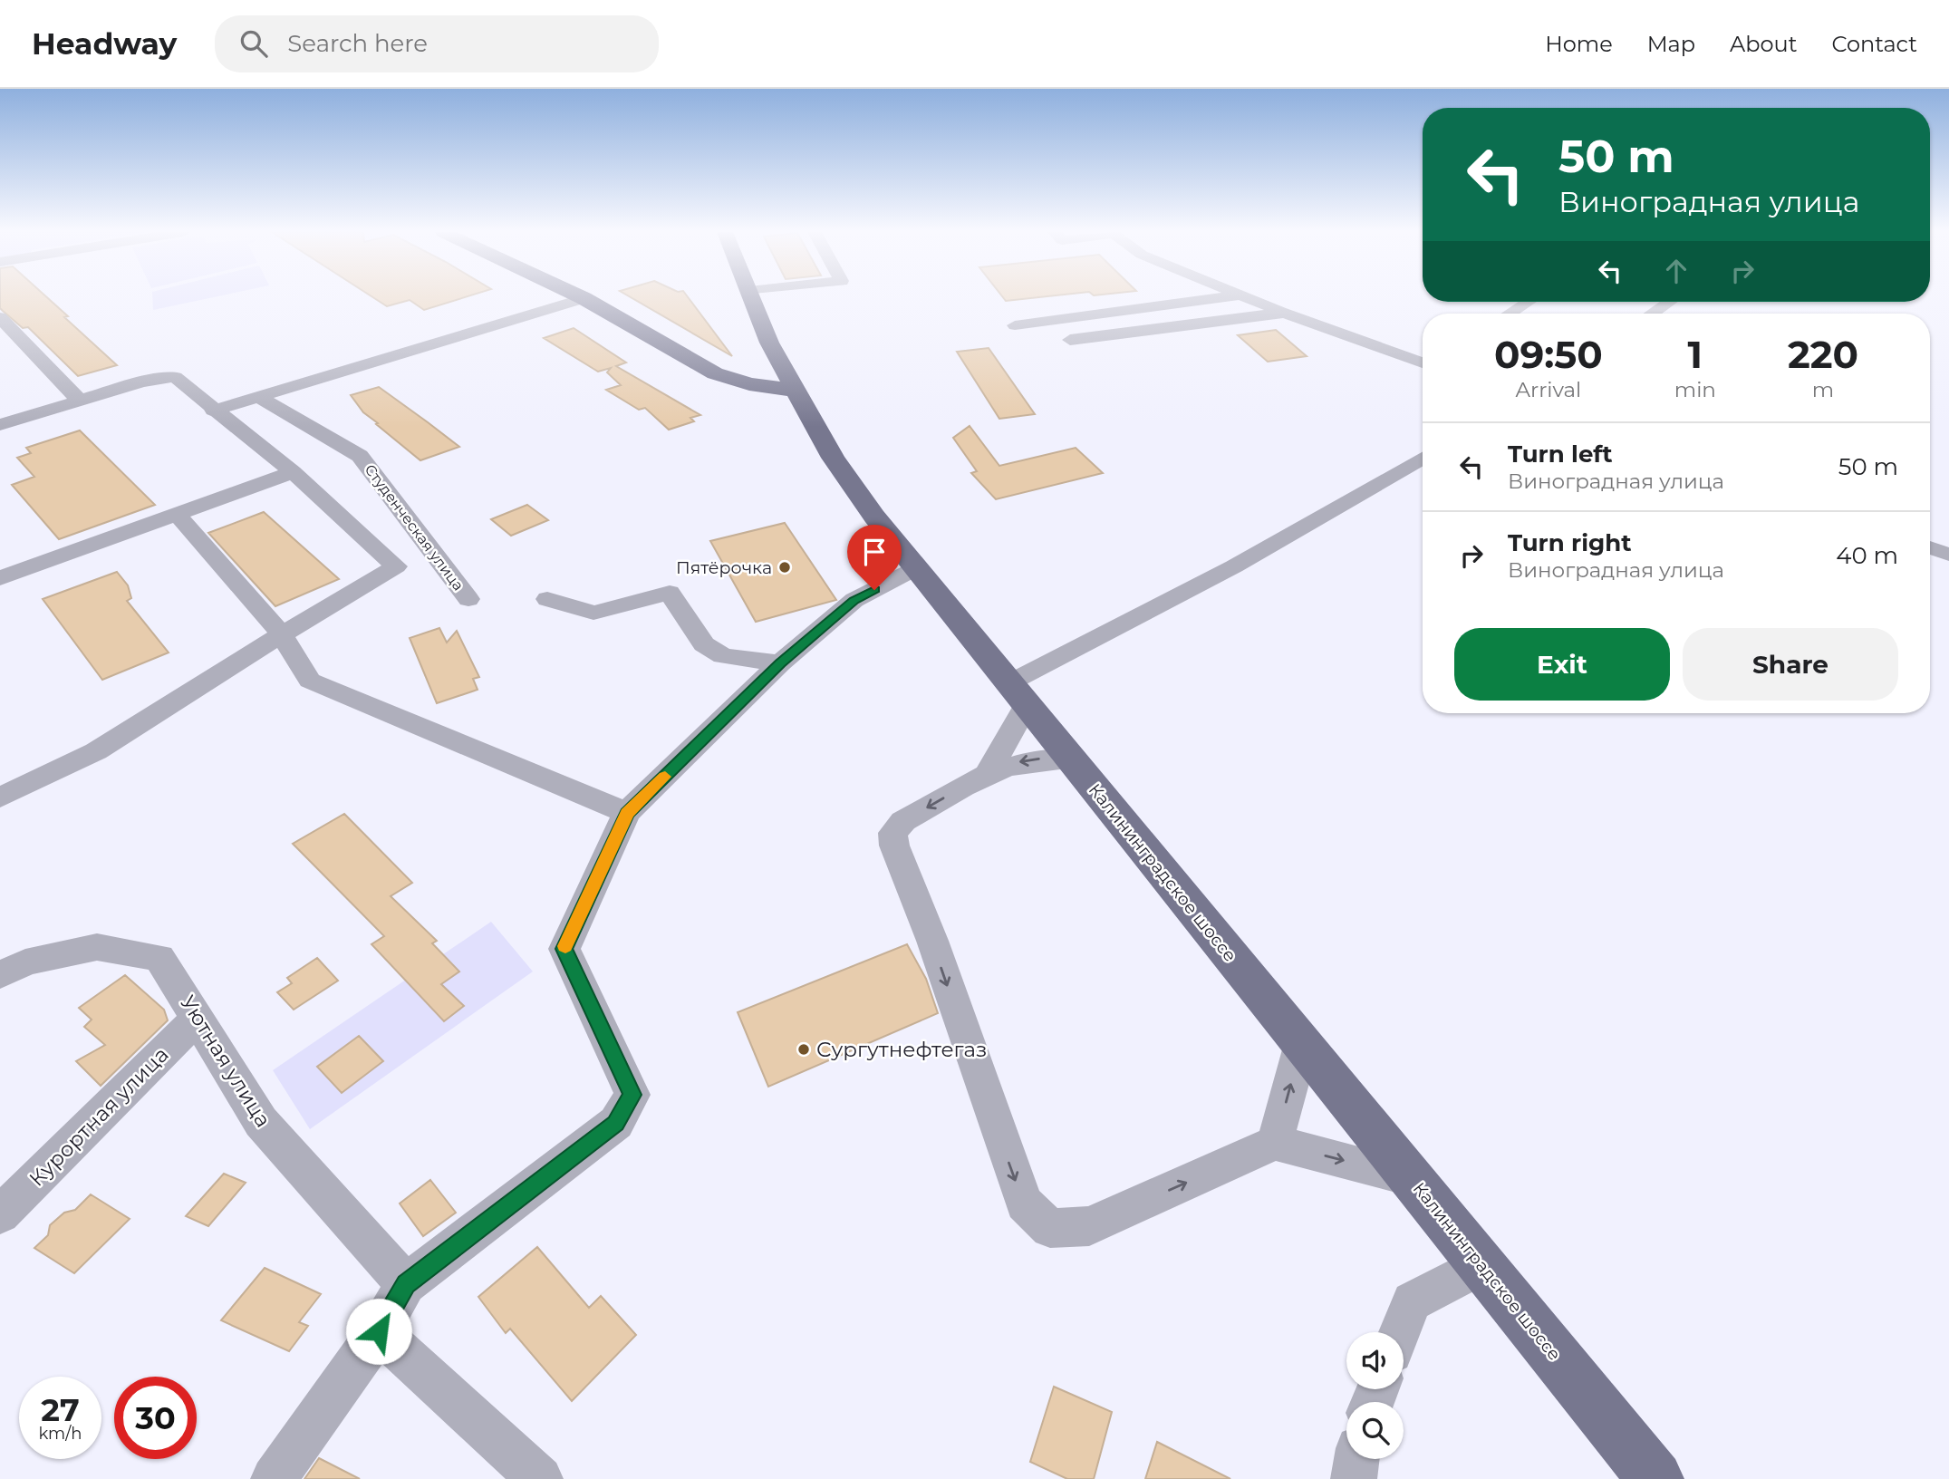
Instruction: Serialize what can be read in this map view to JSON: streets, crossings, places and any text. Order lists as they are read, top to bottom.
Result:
{
  "streets": {
    "main road": ["Калининградское шоссе"],
    "street": ["Студенческая улица", "Уютная улица", "Курортная улица"]
  },
  "crossings": [
    ["Уютная улица", "Курортная улица"]
  ],
  "places": ["Пятёрочка", "Сургутнефтегаз"],
  "page": {
    "header": "Headway",
    "search": "Search here",
    "nav": [
      "Home",
      "Map",
      "About",
      "Contact"
    ],
    "turn": ["50 m", "Виноградная улица"],
    "eta": [
      "09:50",
      "Arrival",
      "1",
      "min",
      "220",
      "m"
    ],
    "list": [
      {
        "name": "Turn left",
        "note": "Виноградная улица",
        "value": "50 m"
      },
      {
        "name": "Turn right",
        "note": "Виноградная улица",
        "value": "40 m"
      }
    ],
    "buttons": ["Exit", "Share"],
    "speed": "27 km/h",
    "limit": "30"
  }
}
